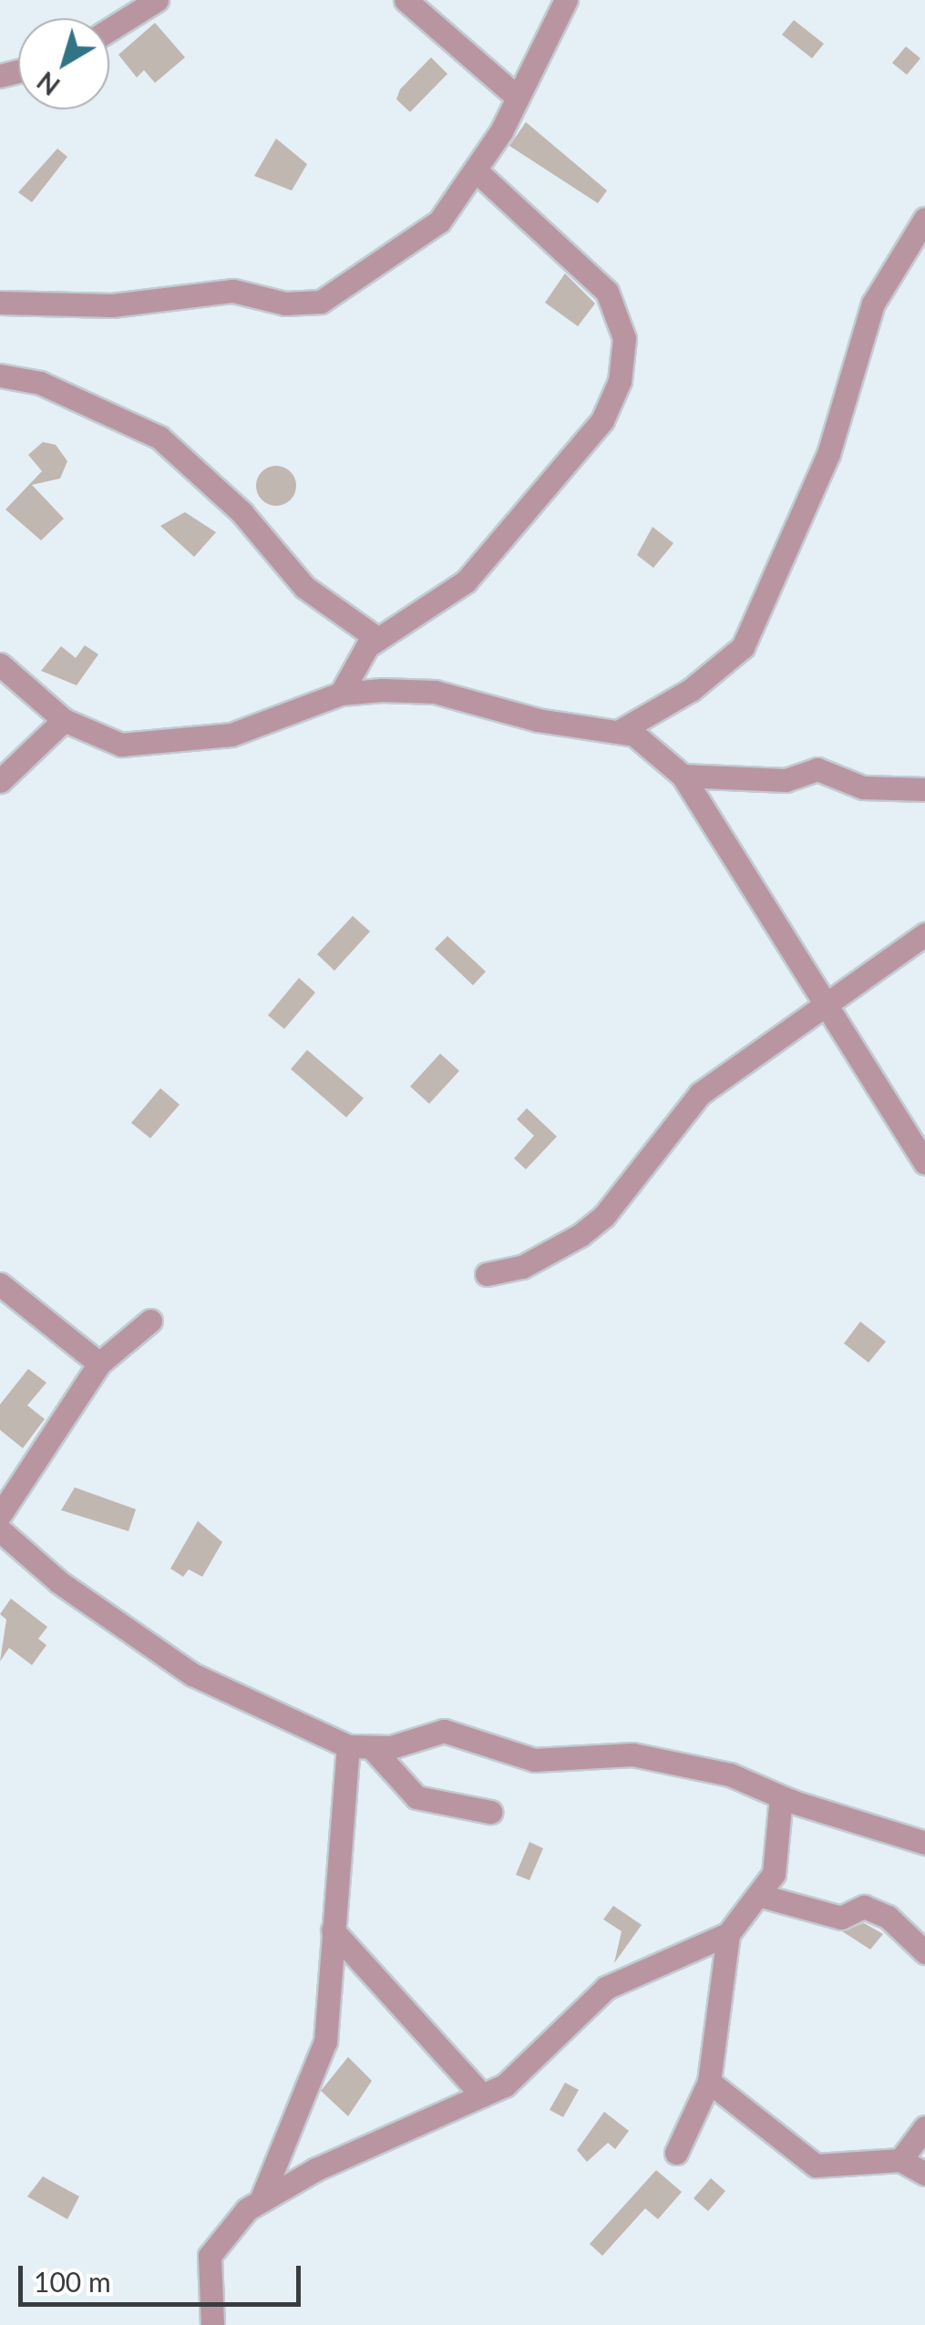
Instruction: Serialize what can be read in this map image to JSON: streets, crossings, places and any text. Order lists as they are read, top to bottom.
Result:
{
  "scale_bar": "100 m",
  "north": "bottom left"
}
